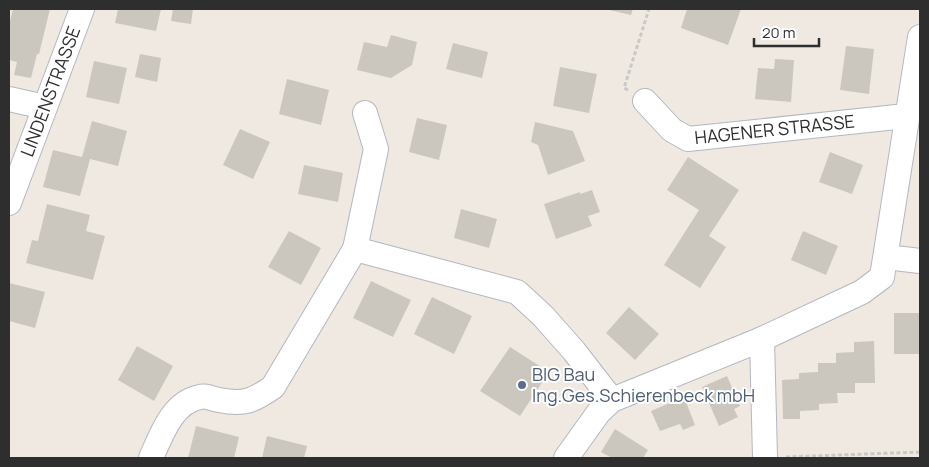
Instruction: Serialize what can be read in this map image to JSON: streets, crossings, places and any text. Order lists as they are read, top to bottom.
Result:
{
  "streets": {
    "street": ["LINDENSTRASSE", "HAGENER STRASSE"]
  },
  "places": ["BIG Bau Ing.Ges.Schierenbeck mbH"],
  "scale_bar": "20 m"
}
